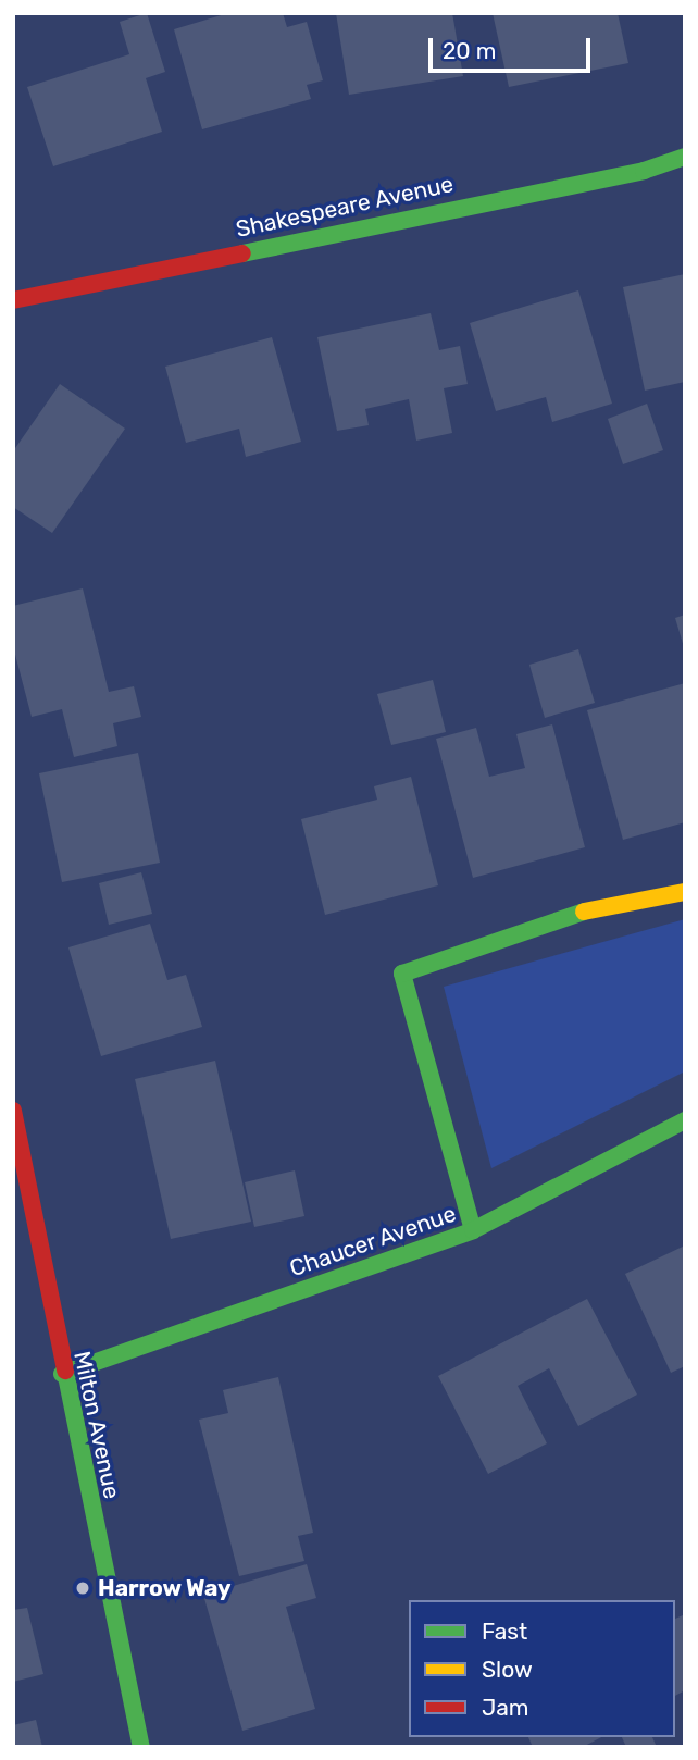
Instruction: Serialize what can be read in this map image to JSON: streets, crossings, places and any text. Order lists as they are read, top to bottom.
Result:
{
  "streets": {
    "street": ["Shakespeare Avenue", "Chaucer Avenue", "Milton Avenue"]
  },
  "crossings": [
    ["Chaucer Avenue", "Milton Avenue"]
  ],
  "places": ["Harrow Way"],
  "legend": ["Fast", "Slow", "Jam"],
  "scale_bar": "20 m"
}
